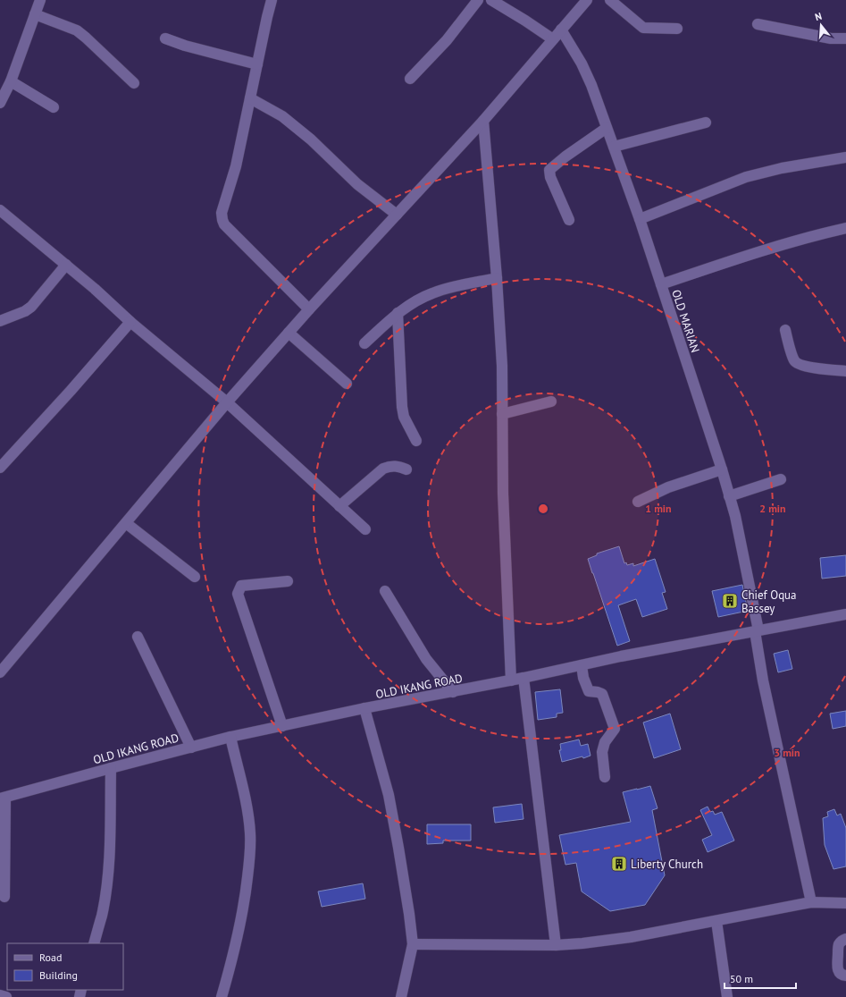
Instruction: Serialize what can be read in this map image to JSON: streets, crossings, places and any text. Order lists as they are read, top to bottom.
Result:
{
  "streets": {
    "street": ["OLD MARIAN", "OLD IKANG ROAD"]
  },
  "crossings": [
    ["OLD MARIAN", "OLD IKANG ROAD"]
  ],
  "places": {
    "building": ["Chief Oqua Bassey", "Liberty Church"]
  },
  "legend": ["Road", "Building"],
  "scale_bar": "50 m",
  "north": "top",
  "rings": ["1 min", "2 min", "3 min"]
}
